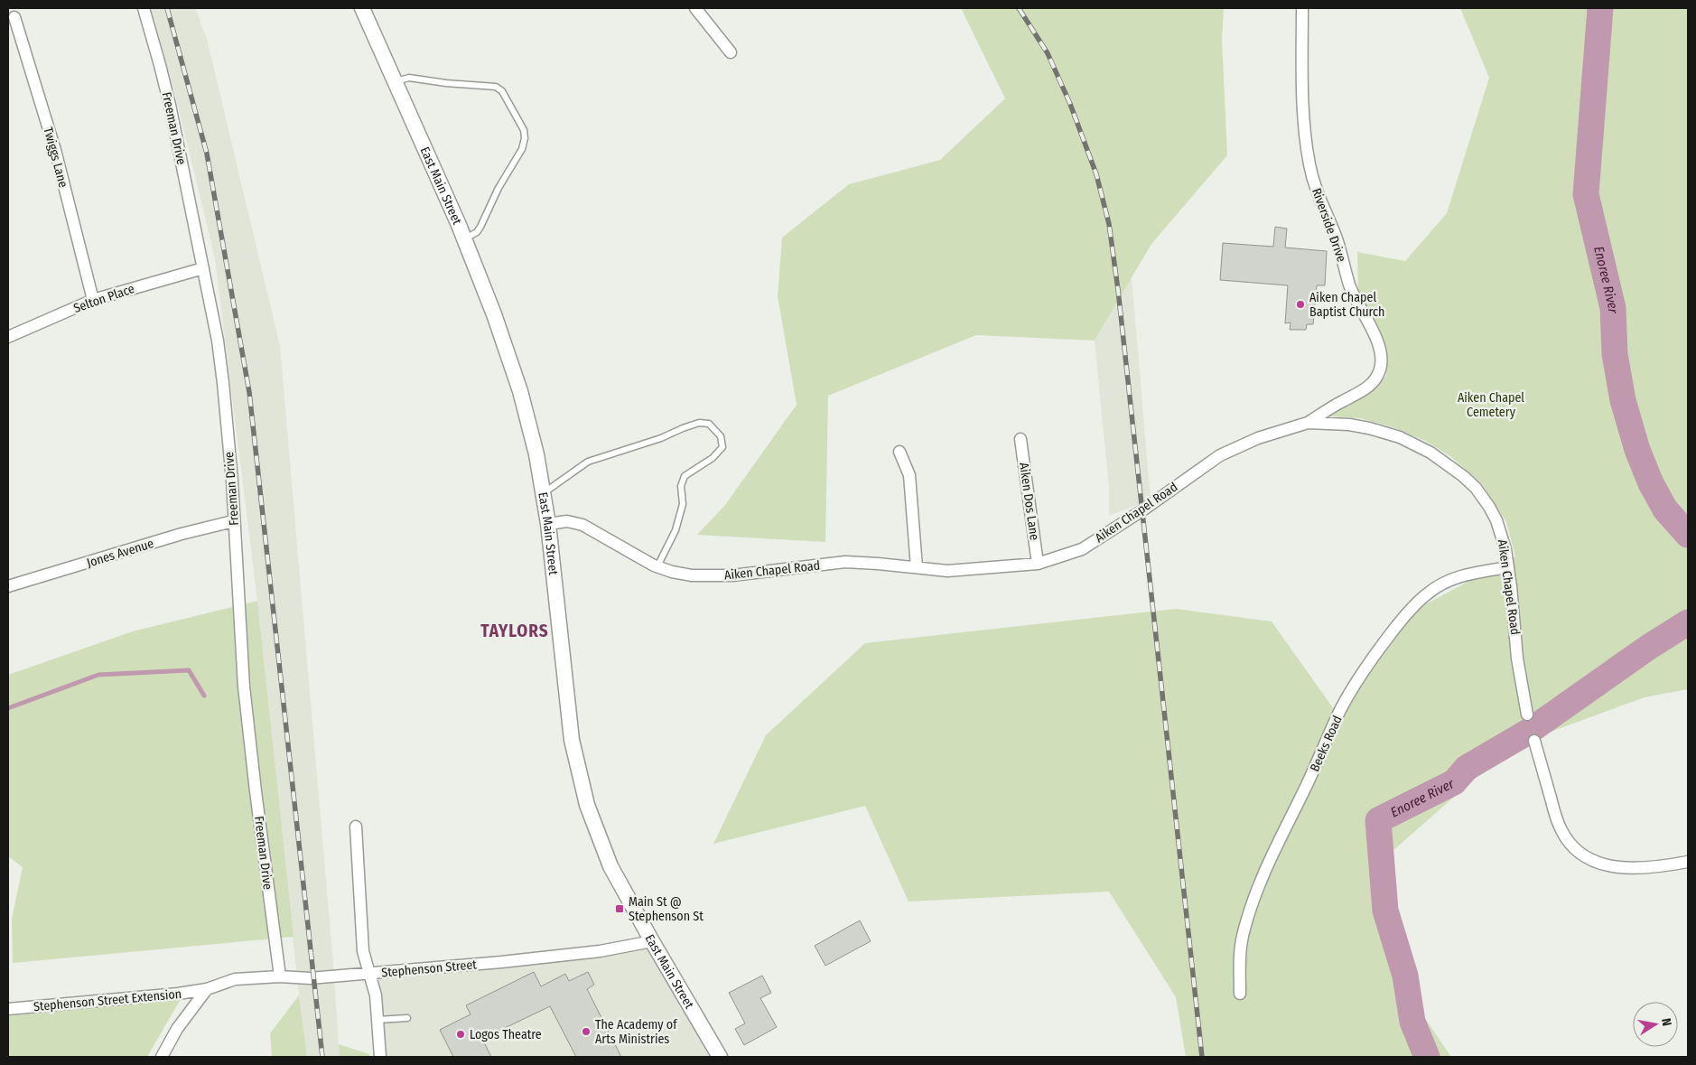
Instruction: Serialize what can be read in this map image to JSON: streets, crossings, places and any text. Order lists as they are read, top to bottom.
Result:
{
  "streets": {
    "street": [
      "Freeman Drive",
      "Twiggs Lane",
      "East Main Street",
      "Riverside Drive",
      "Selton Place",
      "Aiken Dos Lane",
      "Aiken Chapel Road",
      "Jones Avenue",
      "Beeks Road",
      "Stephenson Street",
      "Stephenson Street Extension"
    ]
  },
  "crossings": [
    ["Freeman Drive", "Selton Place"],
    ["Freeman Drive", "Jones Avenue"],
    ["Freeman Drive", "Stephenson Street"],
    ["Twiggs Lane", "Selton Place"],
    ["East Main Street", "Aiken Chapel Road"],
    ["East Main Street", "Stephenson Street"],
    ["Riverside Drive", "Aiken Chapel Road"],
    ["Aiken Dos Lane", "Aiken Chapel Road"],
    ["Aiken Chapel Road", "Beeks Road"],
    ["Stephenson Street", "Stephenson Street Extension"]
  ],
  "districts": ["TAYLORS"],
  "water": ["Enoree River"],
  "parks": ["Aiken Chapel Cemetery"],
  "places": {
    "other": ["Aiken Chapel Baptist Church", "The Academy of Arts Ministries", "Logos Theatre"],
    "transit": ["Main St @ Stephenson St"]
  },
  "north": "right"
}
